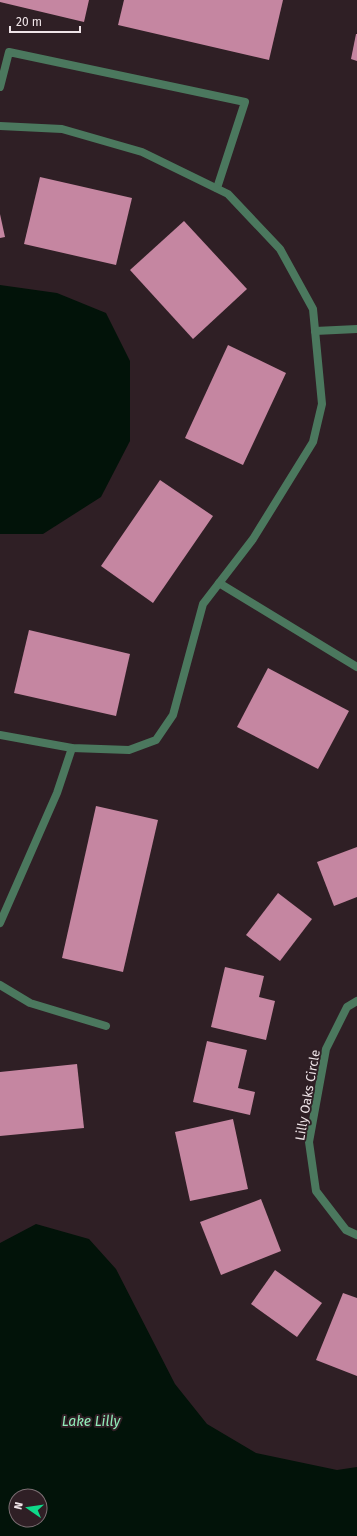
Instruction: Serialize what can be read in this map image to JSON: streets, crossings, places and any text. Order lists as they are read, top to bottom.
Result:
{
  "streets": {
    "street": ["Lilly Oaks Circle"]
  },
  "water": ["Lake Lilly"],
  "scale_bar": "20 m",
  "north": "left"
}
